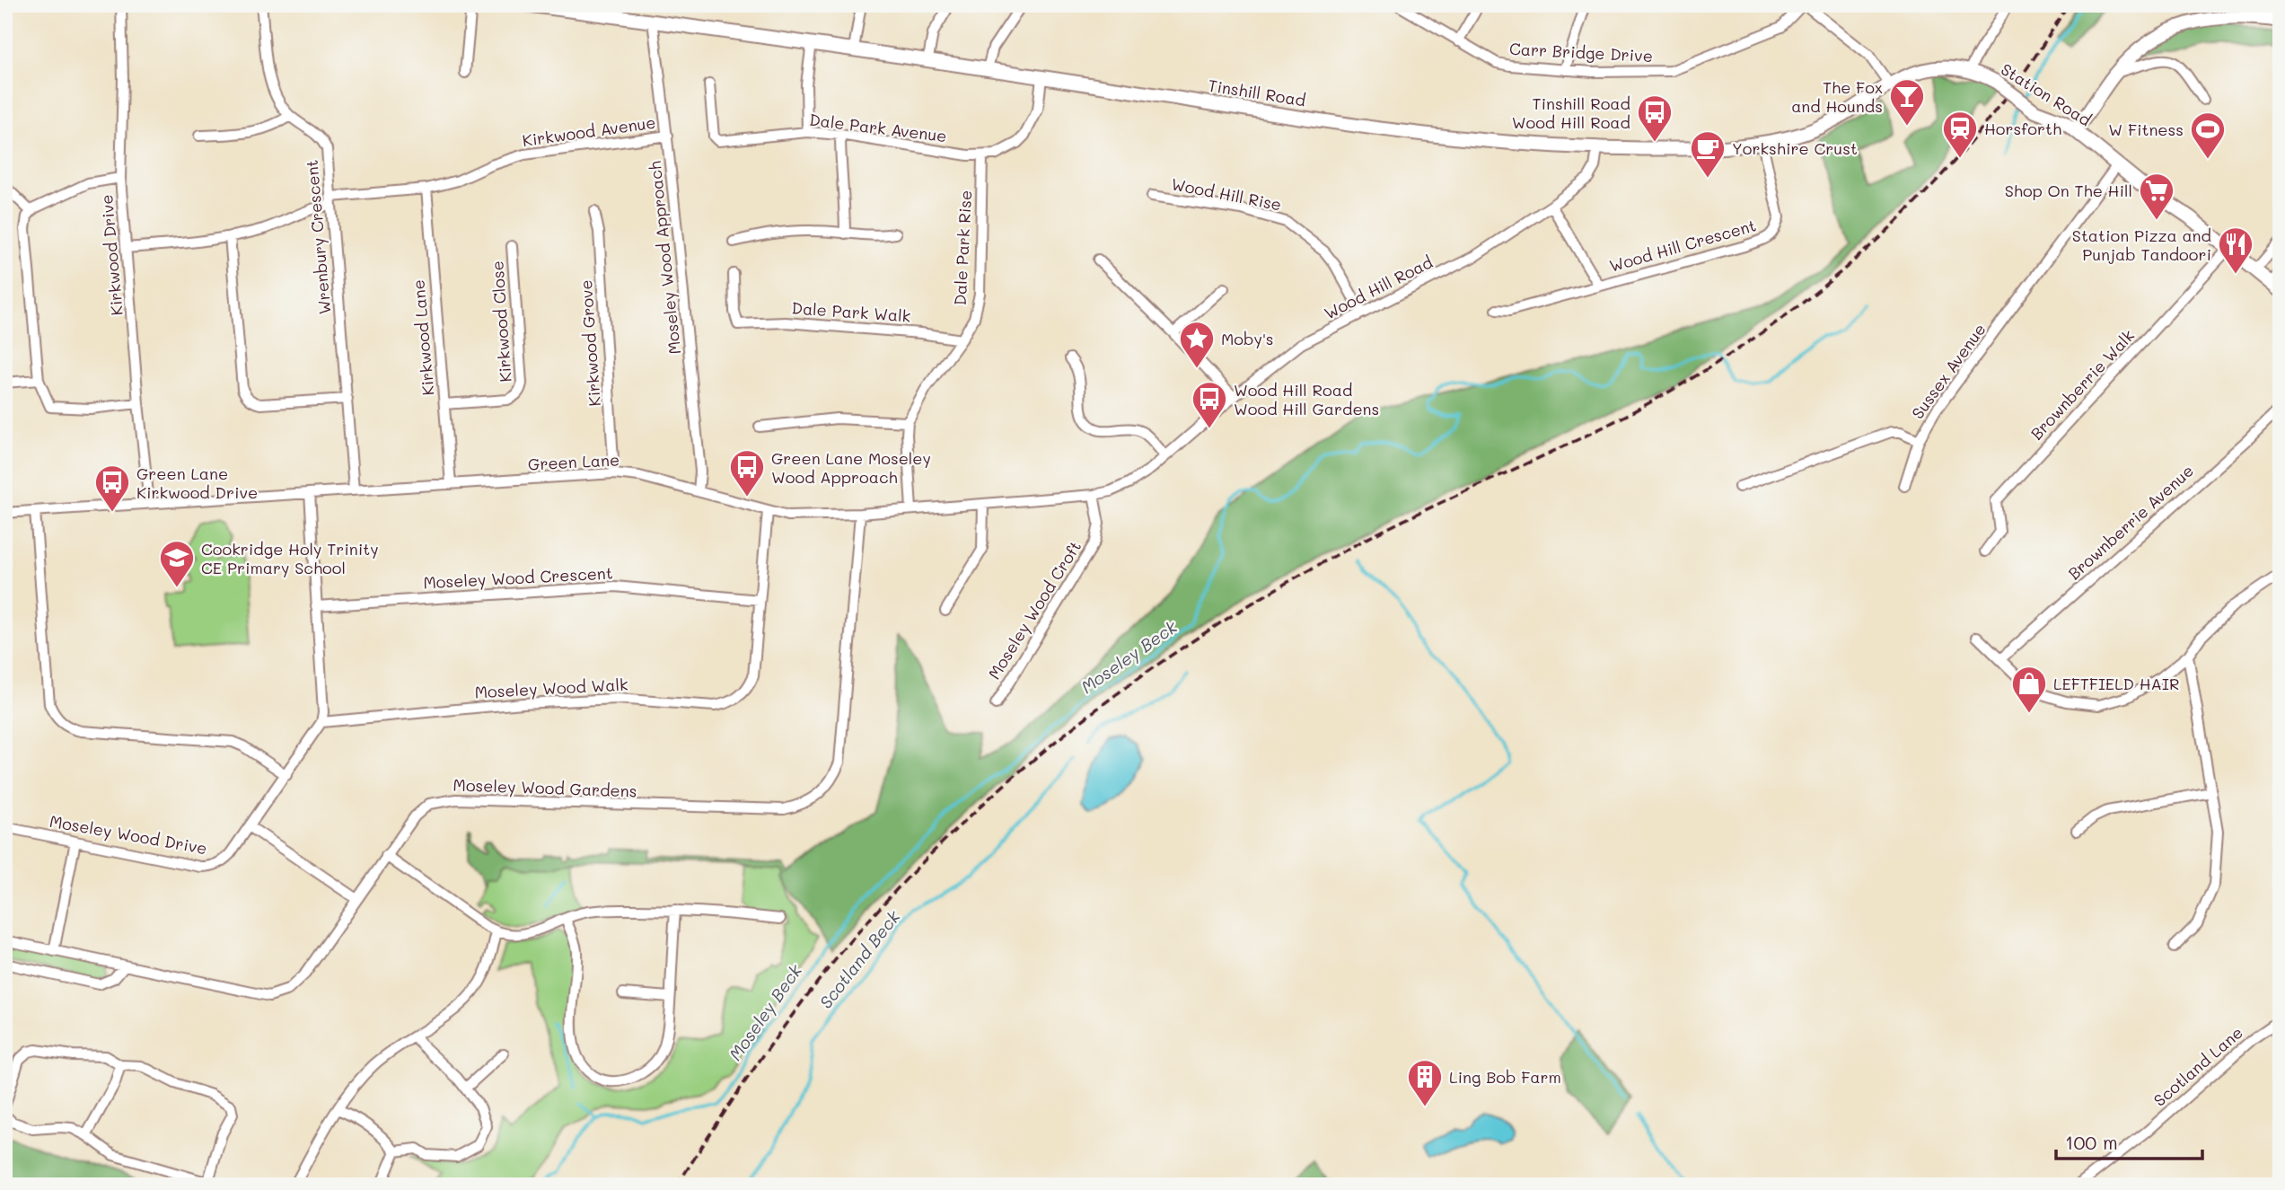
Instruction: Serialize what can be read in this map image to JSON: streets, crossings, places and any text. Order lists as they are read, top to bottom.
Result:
{
  "streets": {
    "street": [
      "Carr Bridge Drive",
      "Tinshill Road",
      "Station Road",
      "Dale Park Avenue",
      "Kirkwood Avenue",
      "Wood Hill Rise",
      "Wrenbury Crescent",
      "Wood Hill Crescent",
      "Dale Park Rise",
      "Kirkwood Drive",
      "Moseley Wood Approach",
      "Wood Hill Road",
      "Dale Park Walk",
      "Kirkwood Close",
      "Kirkwood Lane",
      "Kirkwood Grove",
      "Sussex Avenue",
      "Brownberrie Walk",
      "Green Lane",
      "Brownberrie Avenue",
      "Moseley Wood Crescent",
      "Moseley Wood Croft",
      "Moseley Wood Walk",
      "Moseley Wood Gardens",
      "Moseley Wood Drive",
      "Scotland Lane"
    ]
  },
  "crossings": [
    ["Tinshill Road", "Station Road"],
    ["Tinshill Road", "Dale Park Avenue"],
    ["Tinshill Road", "Wood Hill Crescent"],
    ["Tinshill Road", "Moseley Wood Approach"],
    ["Tinshill Road", "Wood Hill Road"],
    ["Station Road", "Sussex Avenue"],
    ["Station Road", "Brownberrie Walk"],
    ["Dale Park Avenue", "Dale Park Rise"],
    ["Kirkwood Avenue", "Wrenbury Crescent"],
    ["Kirkwood Avenue", "Kirkwood Drive"],
    ["Kirkwood Avenue", "Moseley Wood Approach"],
    ["Kirkwood Avenue", "Kirkwood Lane"],
    ["Wood Hill Rise", "Wood Hill Road"],
    ["Wrenbury Crescent", "Green Lane"],
    ["Wood Hill Crescent", "Wood Hill Road"],
    ["Dale Park Rise", "Dale Park Walk"],
    ["Dale Park Rise", "Green Lane"],
    ["Kirkwood Drive", "Green Lane"],
    ["Moseley Wood Approach", "Green Lane"],
    ["Wood Hill Road", "Green Lane"],
    ["Kirkwood Close", "Kirkwood Lane"],
    ["Kirkwood Lane", "Green Lane"],
    ["Kirkwood Grove", "Green Lane"],
    ["Green Lane", "Moseley Wood Croft"],
    ["Green Lane", "Moseley Wood Walk"],
    ["Green Lane", "Moseley Wood Gardens"],
    ["Moseley Wood Crescent", "Moseley Wood Walk"],
    ["Moseley Wood Walk", "Moseley Wood Drive"]
  ],
  "water": ["Moseley Beck", "Scotland Beck"],
  "places": {
    "bar": ["The Fox and Hounds"],
    "bus stop": [
      "Tinshill Road Wood Hill Road",
      "Wood Hill Road Wood Hill Gardens",
      "Green Lane Moseley Wood Approach",
      "Green Lane Kirkwood Drive"
    ],
    "station": ["Horsforth"],
    "sports": ["W Fitness"],
    "cafe": ["Yorkshire Crust"],
    "supermarket": ["Shop On The Hill"],
    "restaurant": ["Station Pizza and Punjab Tandoori"],
    "place": ["Moby's"],
    "school or university": ["Cookridge Holy Trinity CE Primary School"],
    "shop": ["LEFTFIELD HAIR"],
    "building": ["Ling Bob Farm"]
  },
  "scale_bar": "100 m"
}
